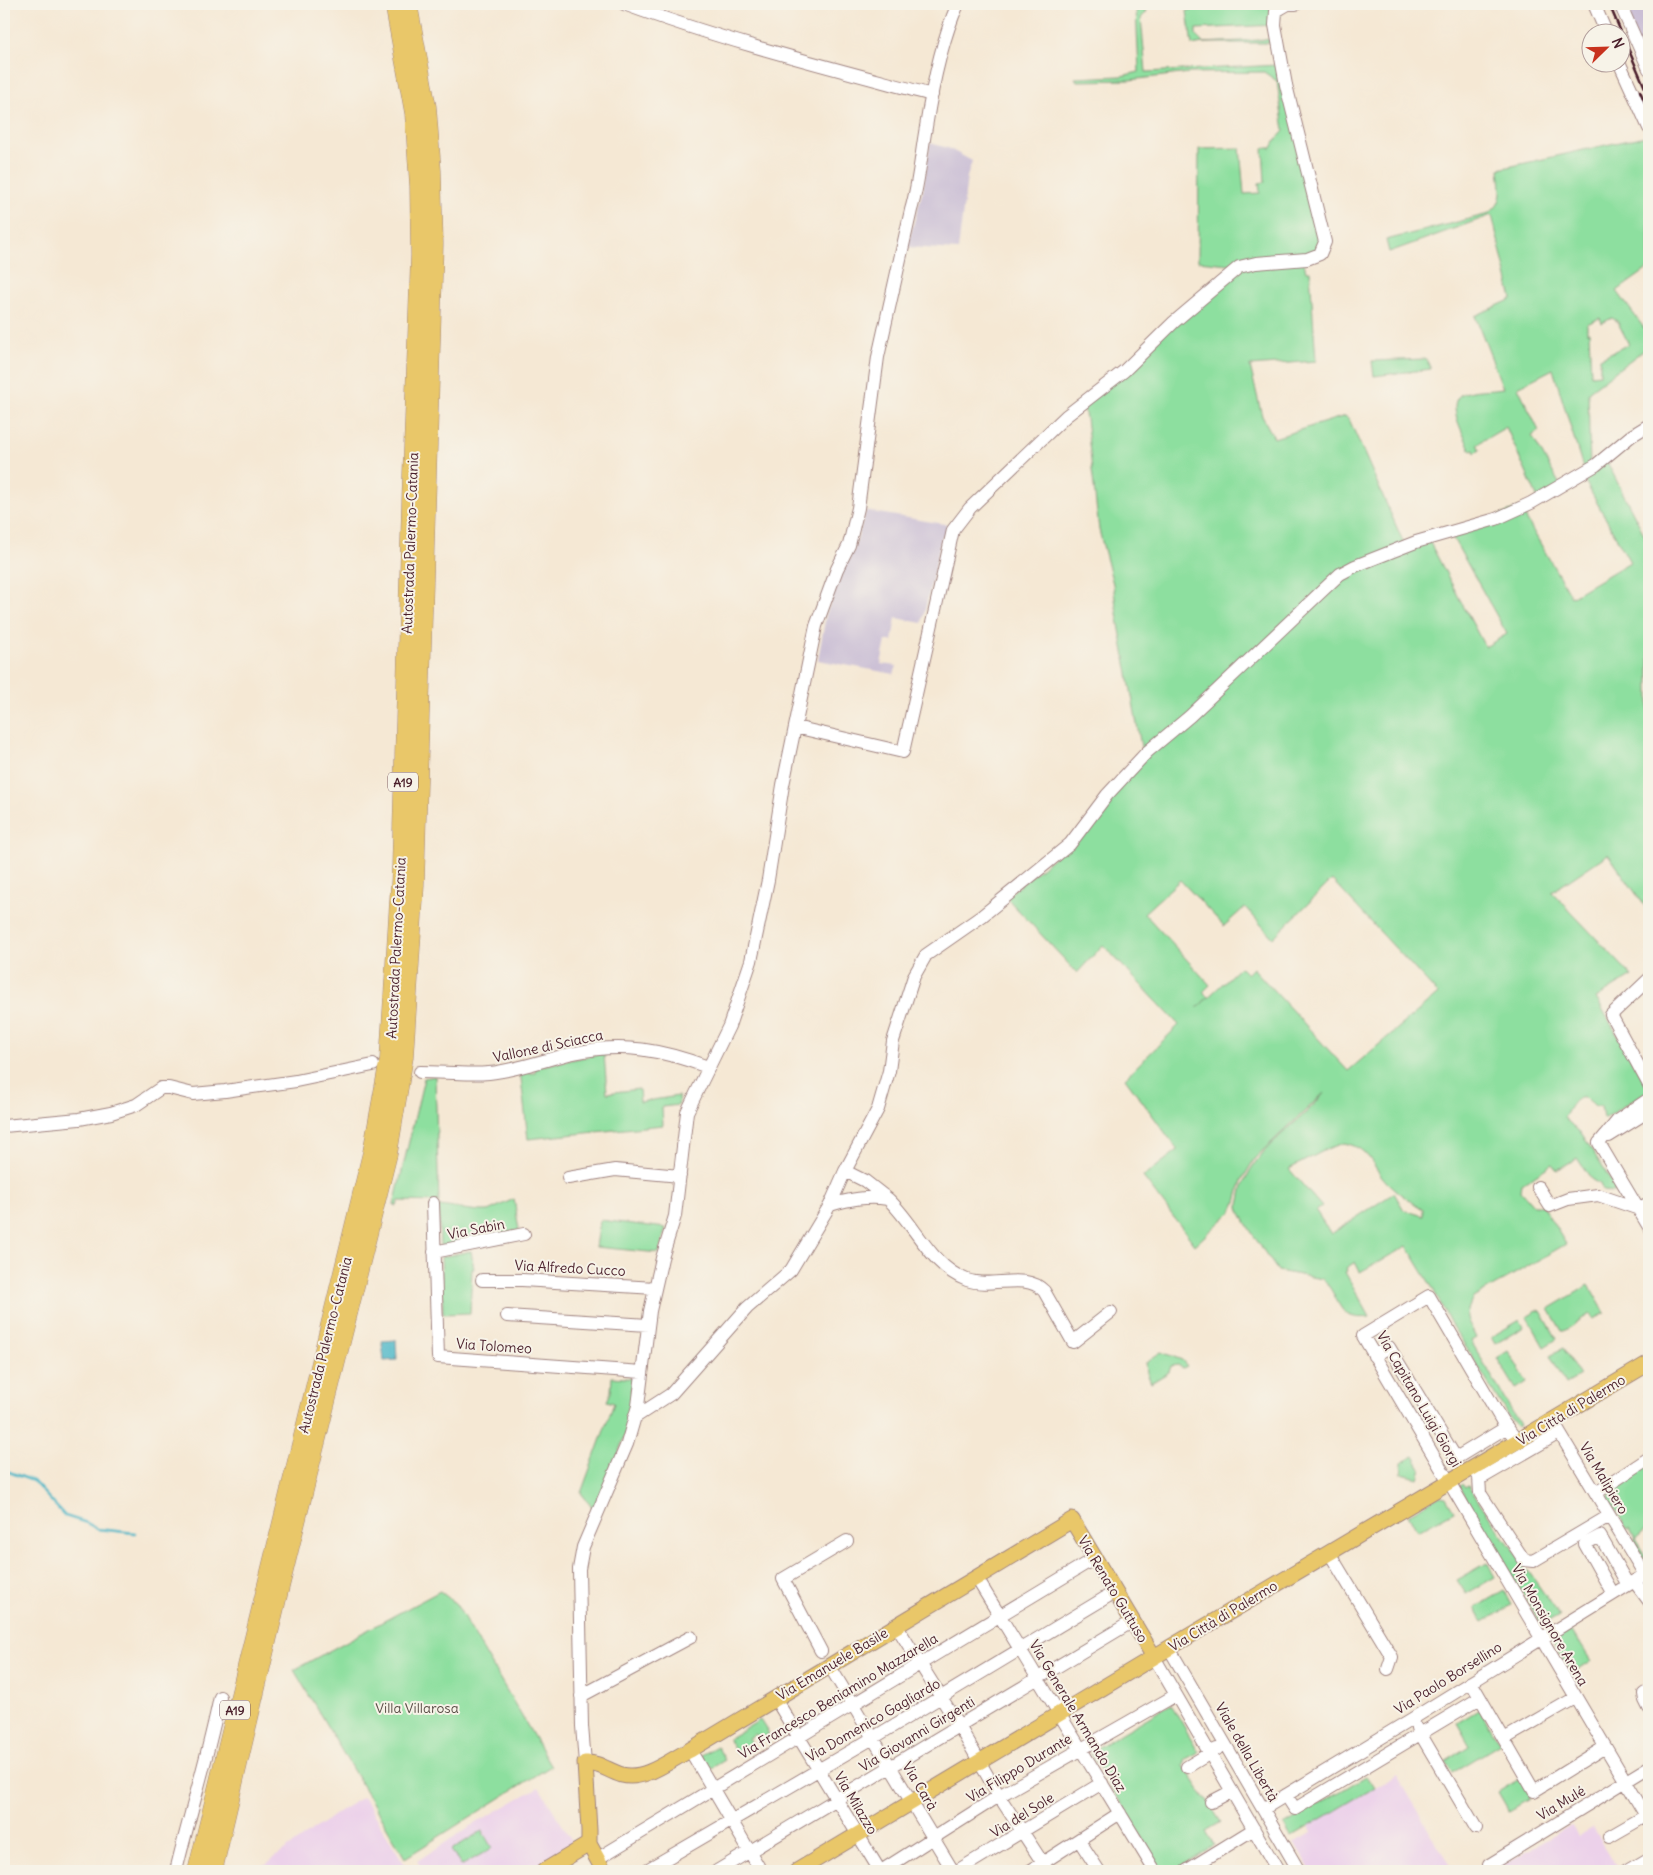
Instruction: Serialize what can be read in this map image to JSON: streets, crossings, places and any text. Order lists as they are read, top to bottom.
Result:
{
  "streets": {
    "highway": ["Autostrada Palermo-Catania", "A19"],
    "main road": ["Via Città di Palermo", "Via Renato Guttuso", "Via Emanuele Basile"],
    "street": [
      "Vallone di Sciacca",
      "Via Sabin",
      "Via Alfredo Cucco",
      "Via Tolomeo",
      "Via Capitano Luigi Giorgi",
      "Via Malipiero",
      "Via Monsignore Arena",
      "Via Paolo Borsellino",
      "Via Francesco Beniamino Mazzarella",
      "Via Generale Armando Diaz",
      "Via Domenico Gagliardo",
      "Via Giovanni Girgenti",
      "Viale della Libertà",
      "Via Filippo Durante",
      "Via Carà",
      "Via Milazzo",
      "Via Mulé",
      "Via del Sole"
    ]
  },
  "crossings": [
    ["Via Sabin", "Via Tolomeo"],
    ["Via Capitano Luigi Giorgi", "Via Città di Palermo"],
    ["Via Capitano Luigi Giorgi", "Via Monsignore Arena"],
    ["Via Città di Palermo", "Via Malipiero"],
    ["Via Città di Palermo", "Via Renato Guttuso"],
    ["Via Città di Palermo", "Via Monsignore Arena"],
    ["Via Città di Palermo", "Via Generale Armando Diaz"],
    ["Via Città di Palermo", "Viale della Libertà"],
    ["Via Città di Palermo", "Via Carà"],
    ["Via Città di Palermo", "Via Milazzo"],
    ["Via Malipiero", "Via Paolo Borsellino"],
    ["Via Renato Guttuso", "Via Emanuele Basile"],
    ["Via Renato Guttuso", "Via Francesco Beniamino Mazzarella"],
    ["Via Renato Guttuso", "Via Domenico Gagliardo"],
    ["Via Renato Guttuso", "Via Giovanni Girgenti"],
    ["Via Monsignore Arena", "Via Paolo Borsellino"],
    ["Via Monsignore Arena", "Via Mulé"],
    ["Via Emanuele Basile", "Via Generale Armando Diaz"],
    ["Via Emanuele Basile", "Via Carà"],
    ["Via Emanuele Basile", "Via Milazzo"],
    ["Via Paolo Borsellino", "Viale della Libertà"],
    ["Via Francesco Beniamino Mazzarella", "Via Generale Armando Diaz"],
    ["Via Francesco Beniamino Mazzarella", "Via Carà"],
    ["Via Francesco Beniamino Mazzarella", "Via Milazzo"],
    ["Via Generale Armando Diaz", "Via Domenico Gagliardo"],
    ["Via Generale Armando Diaz", "Via Giovanni Girgenti"],
    ["Via Generale Armando Diaz", "Via Filippo Durante"],
    ["Via Generale Armando Diaz", "Via del Sole"],
    ["Via Domenico Gagliardo", "Via Carà"],
    ["Via Domenico Gagliardo", "Via Milazzo"],
    ["Via Giovanni Girgenti", "Via Carà"],
    ["Via Giovanni Girgenti", "Via Milazzo"],
    ["Via Filippo Durante", "Via Carà"],
    ["Via Filippo Durante", "Via Milazzo"]
  ],
  "parks": ["Villa Villarosa"],
  "north": "top right"
}
